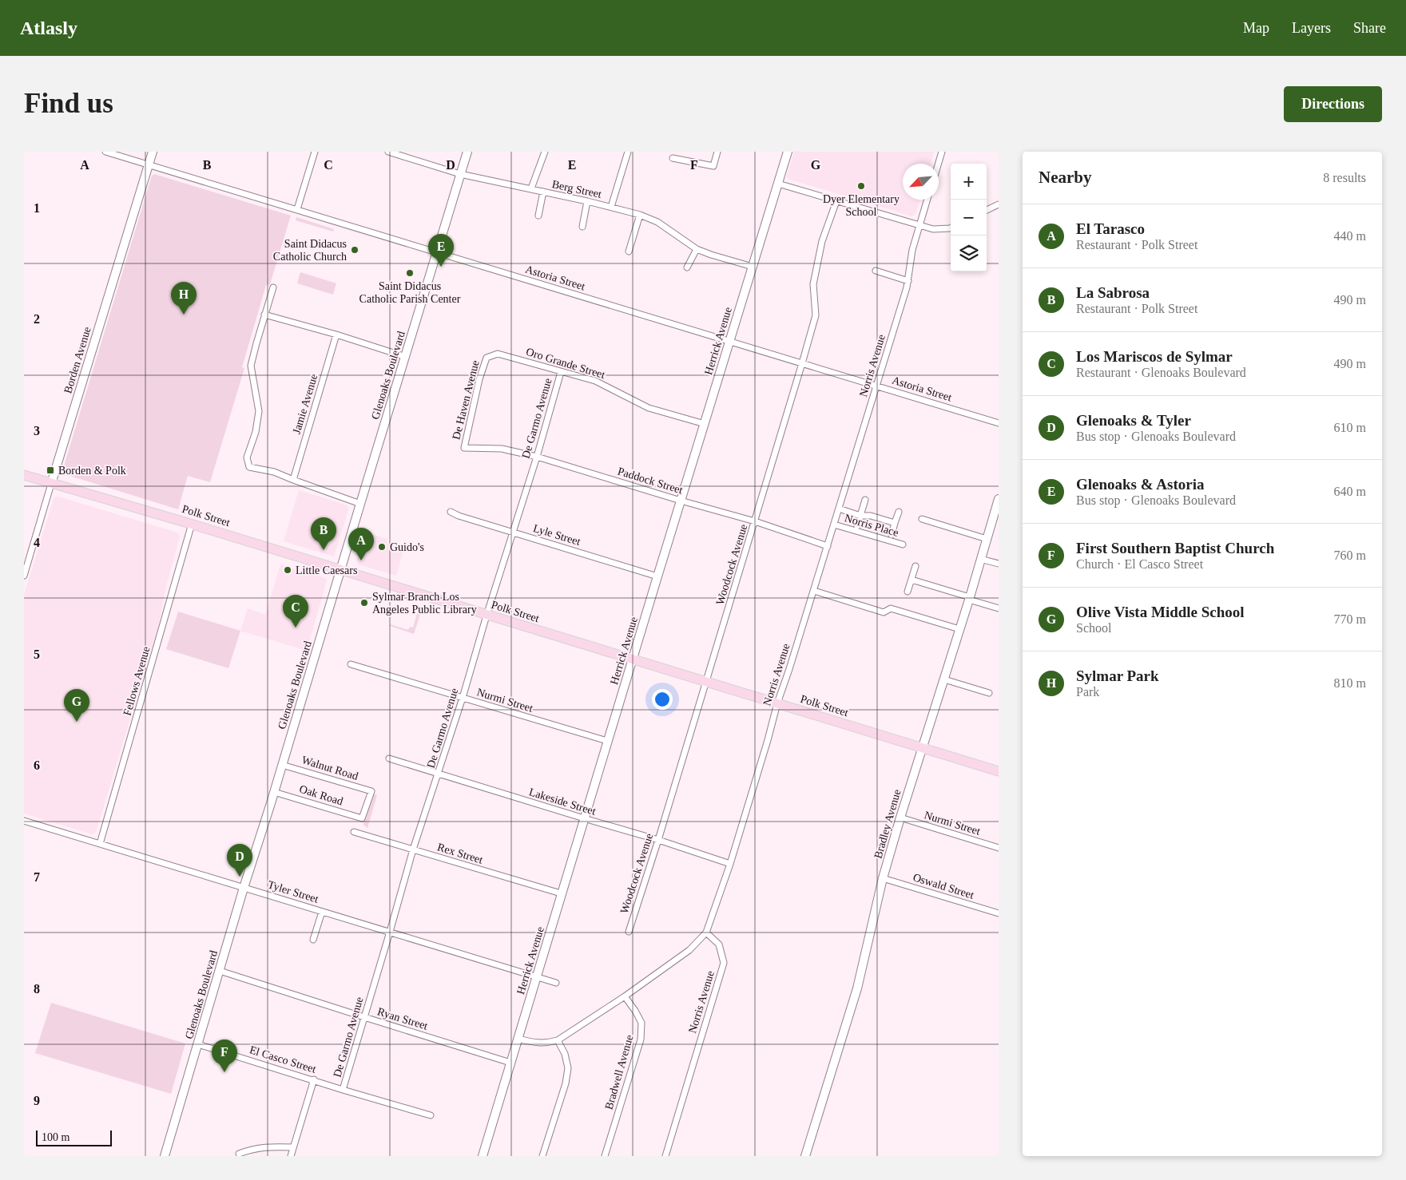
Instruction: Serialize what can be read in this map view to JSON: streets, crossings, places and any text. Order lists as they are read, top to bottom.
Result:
{
  "streets": {
    "main road": ["Polk Street"],
    "street": [
      "Berg Street",
      "Astoria Street",
      "Herrick Avenue",
      "Borden Avenue",
      "Oro Grande Street",
      "Norris Avenue",
      "Glenoaks Boulevard",
      "De Haven Avenue",
      "Jamie Avenue",
      "De Garmo Avenue",
      "Paddock Street",
      "Norris Place",
      "Lyle Street",
      "Woodcock Avenue",
      "Fellows Avenue",
      "Nurmi Street",
      "Walnut Road",
      "Oak Road",
      "Lakeside Street",
      "Bradley Avenue",
      "Rex Street",
      "Oswald Street",
      "Tyler Street",
      "Ryan Street",
      "El Casco Street",
      "Bradwell Avenue"
    ]
  },
  "crossings": [
    ["Berg Street", "Herrick Avenue"],
    ["Berg Street", "Glenoaks Boulevard"],
    ["Astoria Street", "Herrick Avenue"],
    ["Astoria Street", "Borden Avenue"],
    ["Astoria Street", "Norris Avenue"],
    ["Astoria Street", "Glenoaks Boulevard"],
    ["Astoria Street", "Woodcock Avenue"],
    ["Herrick Avenue", "Oro Grande Street"],
    ["Herrick Avenue", "Paddock Street"],
    ["Herrick Avenue", "Polk Street"],
    ["Herrick Avenue", "Lyle Street"],
    ["Herrick Avenue", "Nurmi Street"],
    ["Herrick Avenue", "Lakeside Street"],
    ["Herrick Avenue", "Rex Street"],
    ["Herrick Avenue", "Tyler Street"],
    ["Herrick Avenue", "Ryan Street"],
    ["Borden Avenue", "Polk Street"],
    ["Oro Grande Street", "De Haven Avenue"],
    ["Oro Grande Street", "De Garmo Avenue"],
    ["Norris Avenue", "Paddock Street"],
    ["Norris Avenue", "Polk Street"],
    ["Norris Avenue", "Norris Place"],
    ["Norris Avenue", "Lakeside Street"],
    ["Glenoaks Boulevard", "Polk Street"],
    ["Glenoaks Boulevard", "Walnut Road"],
    ["Glenoaks Boulevard", "Oak Road"],
    ["Glenoaks Boulevard", "Tyler Street"],
    ["Glenoaks Boulevard", "Ryan Street"],
    ["Glenoaks Boulevard", "El Casco Street"],
    ["De Haven Avenue", "Paddock Street"],
    ["De Garmo Avenue", "Paddock Street"],
    ["De Garmo Avenue", "Polk Street"],
    ["De Garmo Avenue", "Lyle Street"],
    ["De Garmo Avenue", "Nurmi Street"],
    ["De Garmo Avenue", "Lakeside Street"],
    ["De Garmo Avenue", "Rex Street"],
    ["De Garmo Avenue", "Tyler Street"],
    ["De Garmo Avenue", "Ryan Street"],
    ["De Garmo Avenue", "El Casco Street"],
    ["Paddock Street", "Woodcock Avenue"],
    ["Polk Street", "Woodcock Avenue"],
    ["Polk Street", "Fellows Avenue"],
    ["Polk Street", "Bradley Avenue"],
    ["Woodcock Avenue", "Lakeside Street"],
    ["Fellows Avenue", "Tyler Street"],
    ["Nurmi Street", "Bradley Avenue"],
    ["Walnut Road", "Oak Road"],
    ["Bradley Avenue", "Oswald Street"]
  ],
  "places": {
    "other": [
      "Dyer Elementary School",
      "Saint Didacus Catholic Church",
      "Saint Didacus Catholic Parish Center",
      "Guido's",
      "Little Caesars",
      "Sylmar Branch Los Angeles Public Library"
    ],
    "transit": ["Borden & Polk"]
  },
  "scale_bar": "100 m",
  "north": "bottom left",
  "page": {
    "header": "Atlasly",
    "nav": ["Map", "Layers", "Share"],
    "buttons": "Directions",
    "title": "Find us",
    "heading": ["Nearby", "8 results"],
    "map_buttons": ["+", "−"],
    "list": [
      {
        "mark": "A",
        "name": "El Tarasco",
        "note": "Restaurant · Polk Street",
        "value": "440 m"
      },
      {
        "mark": "B",
        "name": "La Sabrosa",
        "note": "Restaurant · Polk Street",
        "value": "490 m"
      },
      {
        "mark": "C",
        "name": "Los Mariscos de Sylmar",
        "note": "Restaurant · Glenoaks Boulevard",
        "value": "490 m"
      },
      {
        "mark": "D",
        "name": "Glenoaks & Tyler",
        "note": "Bus stop · Glenoaks Boulevard",
        "value": "610 m"
      },
      {
        "mark": "E",
        "name": "Glenoaks & Astoria",
        "note": "Bus stop · Glenoaks Boulevard",
        "value": "640 m"
      },
      {
        "mark": "F",
        "name": "First Southern Baptist Church",
        "note": "Church · El Casco Street",
        "value": "760 m"
      },
      {
        "mark": "G",
        "name": "Olive Vista Middle School",
        "note": "School",
        "value": "770 m"
      },
      {
        "mark": "H",
        "name": "Sylmar Park",
        "note": "Park",
        "value": "810 m"
      }
    ],
    "pins": [
      "E",
      "H",
      "B",
      "A",
      "C",
      "G",
      "D",
      "F"
    ],
    "scale": "100 m"
  },
  "grid": {
    "columns": [
      "A",
      "B",
      "C",
      "D",
      "E",
      "F",
      "G"
    ],
    "rows": [
      "1",
      "2",
      "3",
      "4",
      "5",
      "6",
      "7",
      "8",
      "9"
    ]
  }
}
